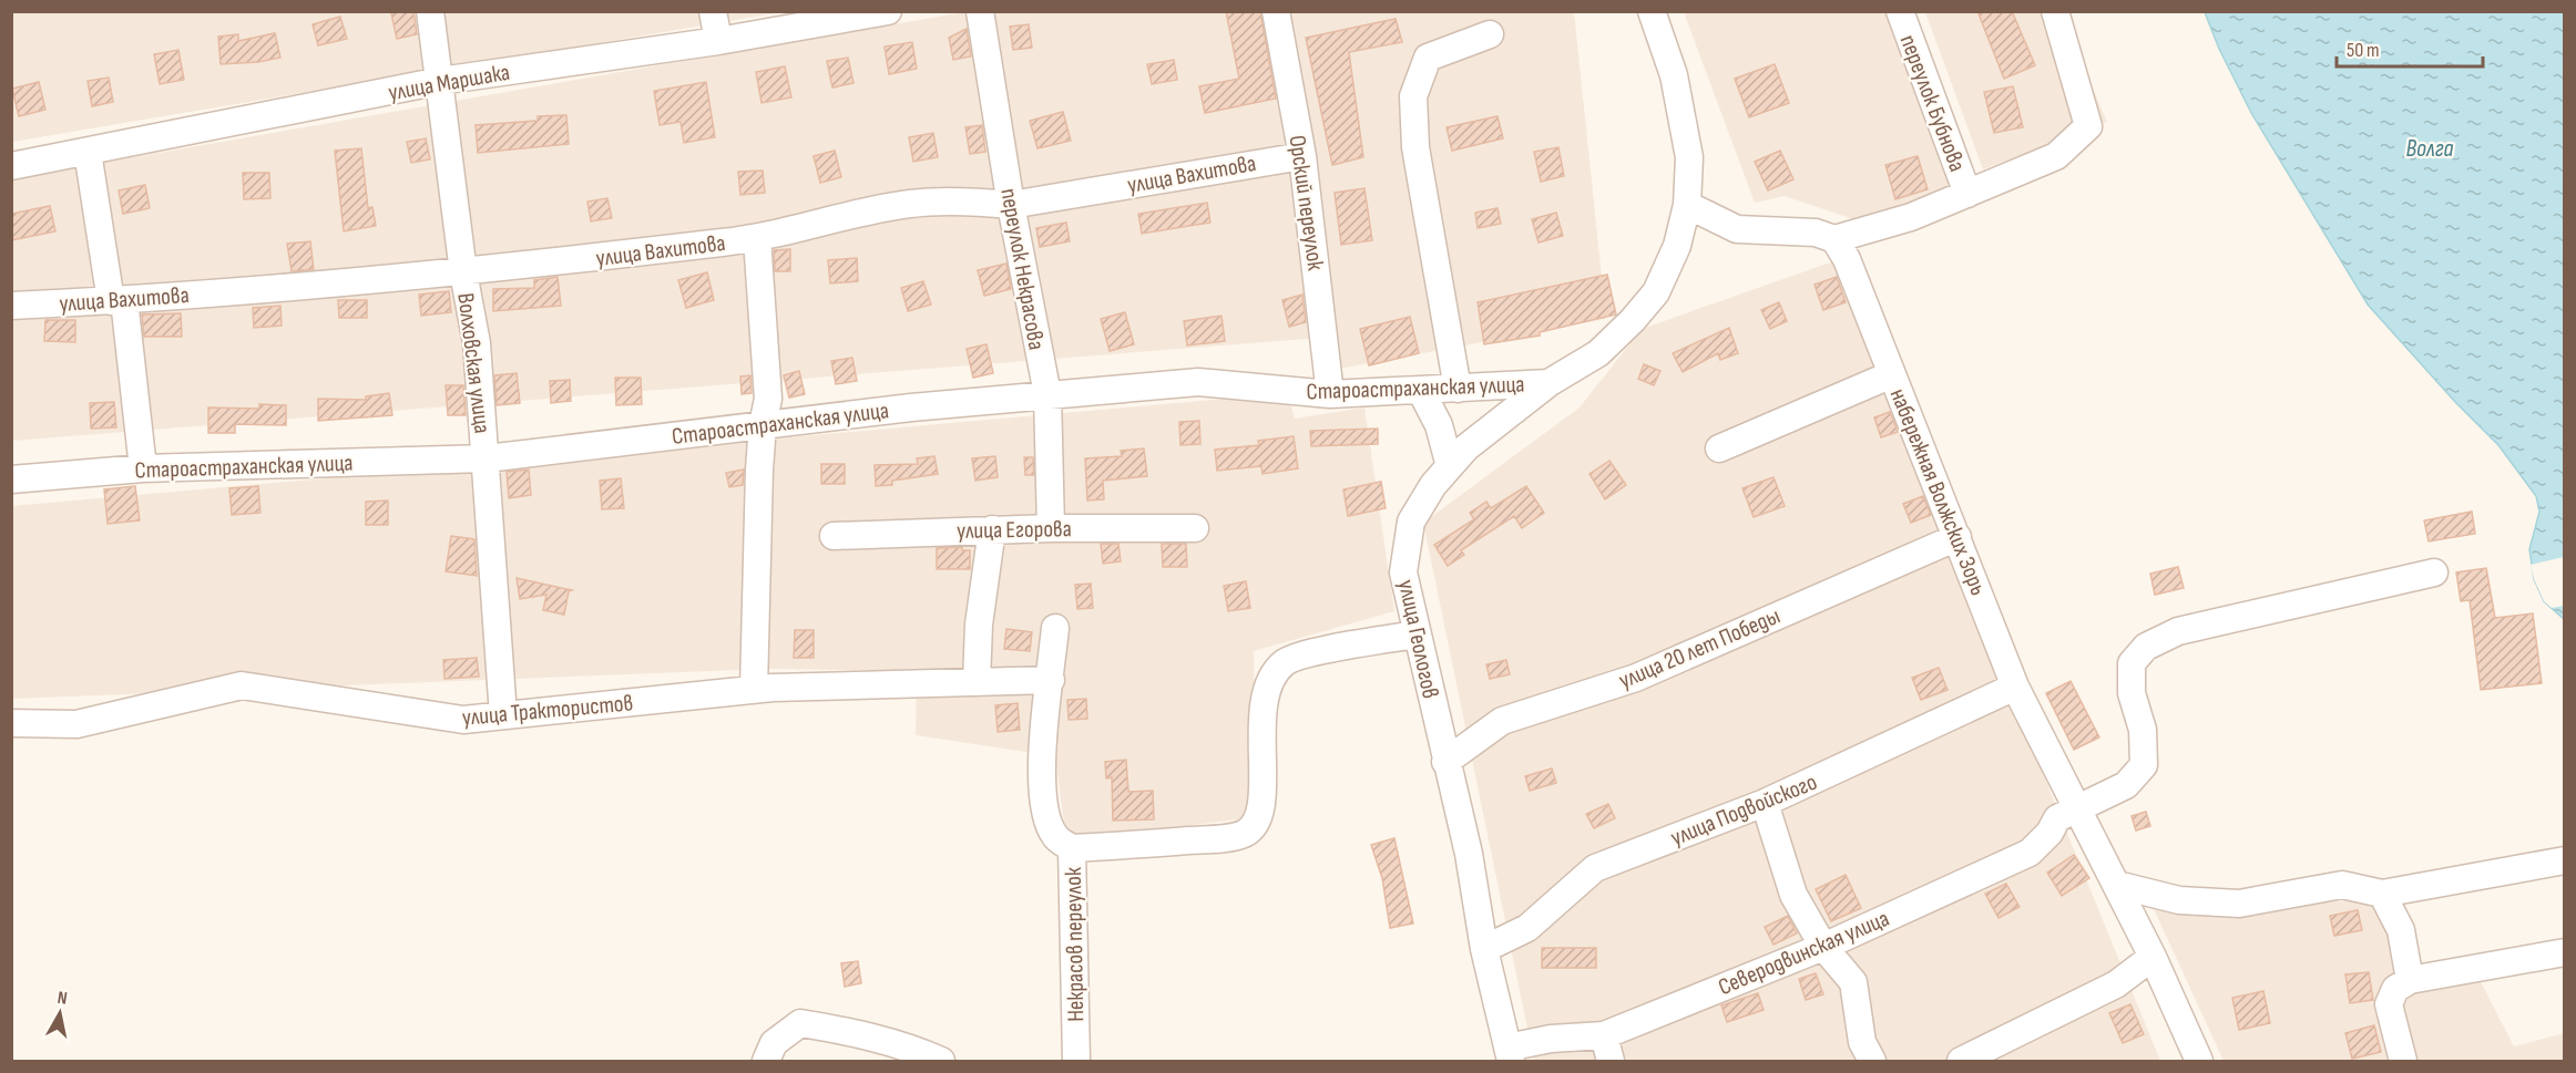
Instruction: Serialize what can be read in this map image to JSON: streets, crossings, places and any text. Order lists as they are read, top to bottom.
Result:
{
  "streets": {
    "street": [
      "улица Маршака",
      "переулок Бубнова",
      "улица Вахитова",
      "Орский переулок",
      "переулок Некрасова",
      "Волховская улица",
      "Староастраханская улица",
      "набережная Волжских Зорь",
      "улица Егорова",
      "улица Геологов",
      "улица 20 лет Победы",
      "улица Трактористов",
      "улица Подвойского",
      "Некрасов переулок",
      "Северодвинская улица"
    ]
  },
  "crossings": [
    ["улица Маршака", "Волховская улица"],
    ["улица Вахитова", "Орский переулок"],
    ["улица Вахитова", "переулок Некрасова"],
    ["улица Вахитова", "Волховская улица"],
    ["Орский переулок", "Староастраханская улица"],
    ["переулок Некрасова", "Староастраханская улица"],
    ["переулок Некрасова", "улица Егорова"],
    ["Волховская улица", "Староастраханская улица"],
    ["Волховская улица", "улица Трактористов"],
    ["Староастраханская улица", "улица Геологов"],
    ["набережная Волжских Зорь", "улица 20 лет Победы"],
    ["набережная Волжских Зорь", "улица Подвойского"],
    ["набережная Волжских Зорь", "Северодвинская улица"],
    ["улица Геологов", "улица 20 лет Победы"],
    ["улица Геологов", "улица Подвойского"],
    ["улица Геологов", "Северодвинская улица"],
    ["улица Трактористов", "Некрасов переулок"]
  ],
  "water": ["Волга"],
  "scale_bar": "50 m",
  "north": "top"
}
